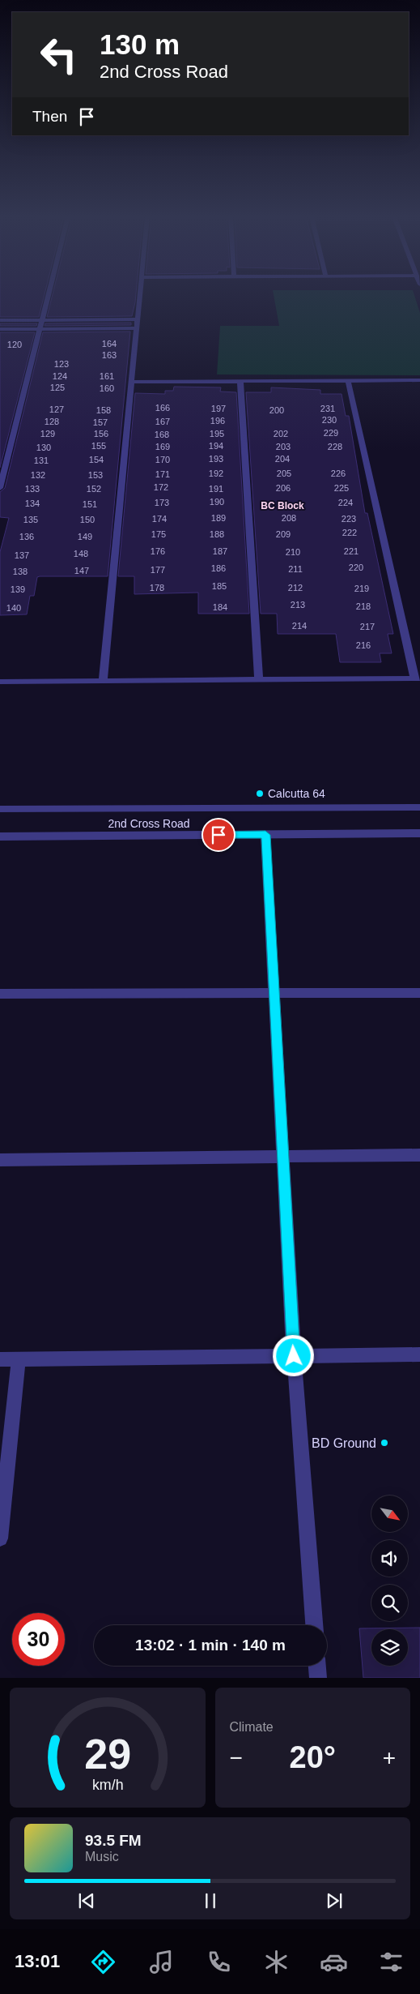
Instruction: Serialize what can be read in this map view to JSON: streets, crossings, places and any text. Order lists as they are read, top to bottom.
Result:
{
  "streets": {
    "street": ["2nd Cross Road"]
  },
  "districts": ["BC Block"],
  "places": ["Calcutta 64", "BD Ground"],
  "house_numbers": [
    "164",
    "120",
    "163",
    "123",
    "124",
    "161",
    "125",
    "160",
    "166",
    "197",
    "231",
    "127",
    "158",
    "200",
    "230",
    "196",
    "128",
    "167",
    "157",
    "229",
    "129",
    "156",
    "195",
    "202",
    "168",
    "155",
    "194",
    "169",
    "203",
    "228",
    "130",
    "193",
    "204",
    "154",
    "170",
    "131",
    "192",
    "205",
    "226",
    "171",
    "132",
    "153",
    "172",
    "206",
    "225",
    "133",
    "152",
    "191",
    "190",
    "173",
    "224",
    "134",
    "151",
    "189",
    "208",
    "174",
    "223",
    "135",
    "150",
    "222",
    "175",
    "188",
    "209",
    "136",
    "149",
    "176",
    "187",
    "221",
    "210",
    "148",
    "137",
    "220",
    "186",
    "211",
    "177",
    "147",
    "138",
    "185",
    "178",
    "212",
    "219",
    "139",
    "213",
    "218",
    "184",
    "140",
    "214",
    "217",
    "216"
  ],
  "north": "bottom right",
  "page": {
    "turn": ["130 m", "2nd Cross Road"],
    "then": "Then",
    "limit": "30",
    "trip": "13:02 · 1 min · 140 m",
    "tile": "Climate",
    "heat": ["−", "20°", "+"],
    "song": ["93.5 FM", "Music"],
    "tabs": "13:01",
    "gauge": ["29", "km/h"]
  }
}
